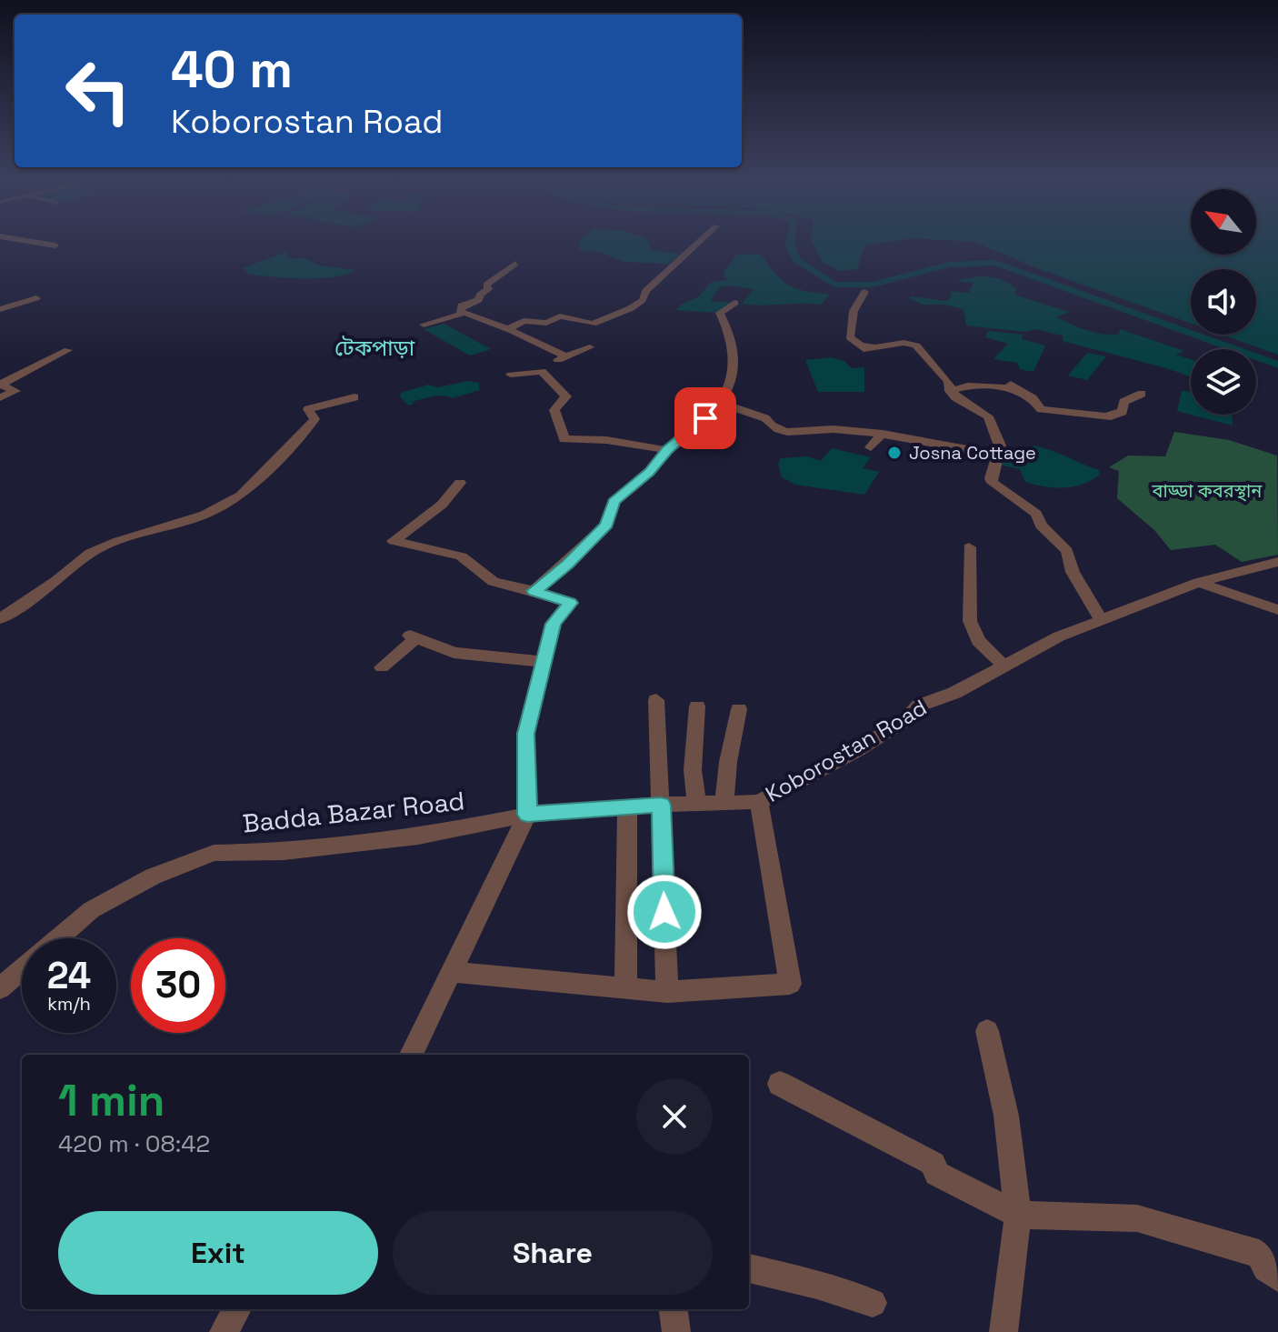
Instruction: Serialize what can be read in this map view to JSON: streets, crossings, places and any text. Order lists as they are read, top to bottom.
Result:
{
  "streets": {
    "street": ["Koborostan Road", "Badda Bazar Road"]
  },
  "crossings": [
    ["Koborostan Road", "Badda Bazar Road"]
  ],
  "districts": ["টেকপাড়া"],
  "parks": ["বাড্ডা কবরস্থান"],
  "places": ["Josna Cottage"],
  "north": "top left",
  "page": {
    "turn": ["40 m", "Koborostan Road"],
    "speed": "24 km/h",
    "limit": "30",
    "heading": ["1 min", "420 m · 08:42"],
    "buttons": ["Exit", "Share"]
  }
}
